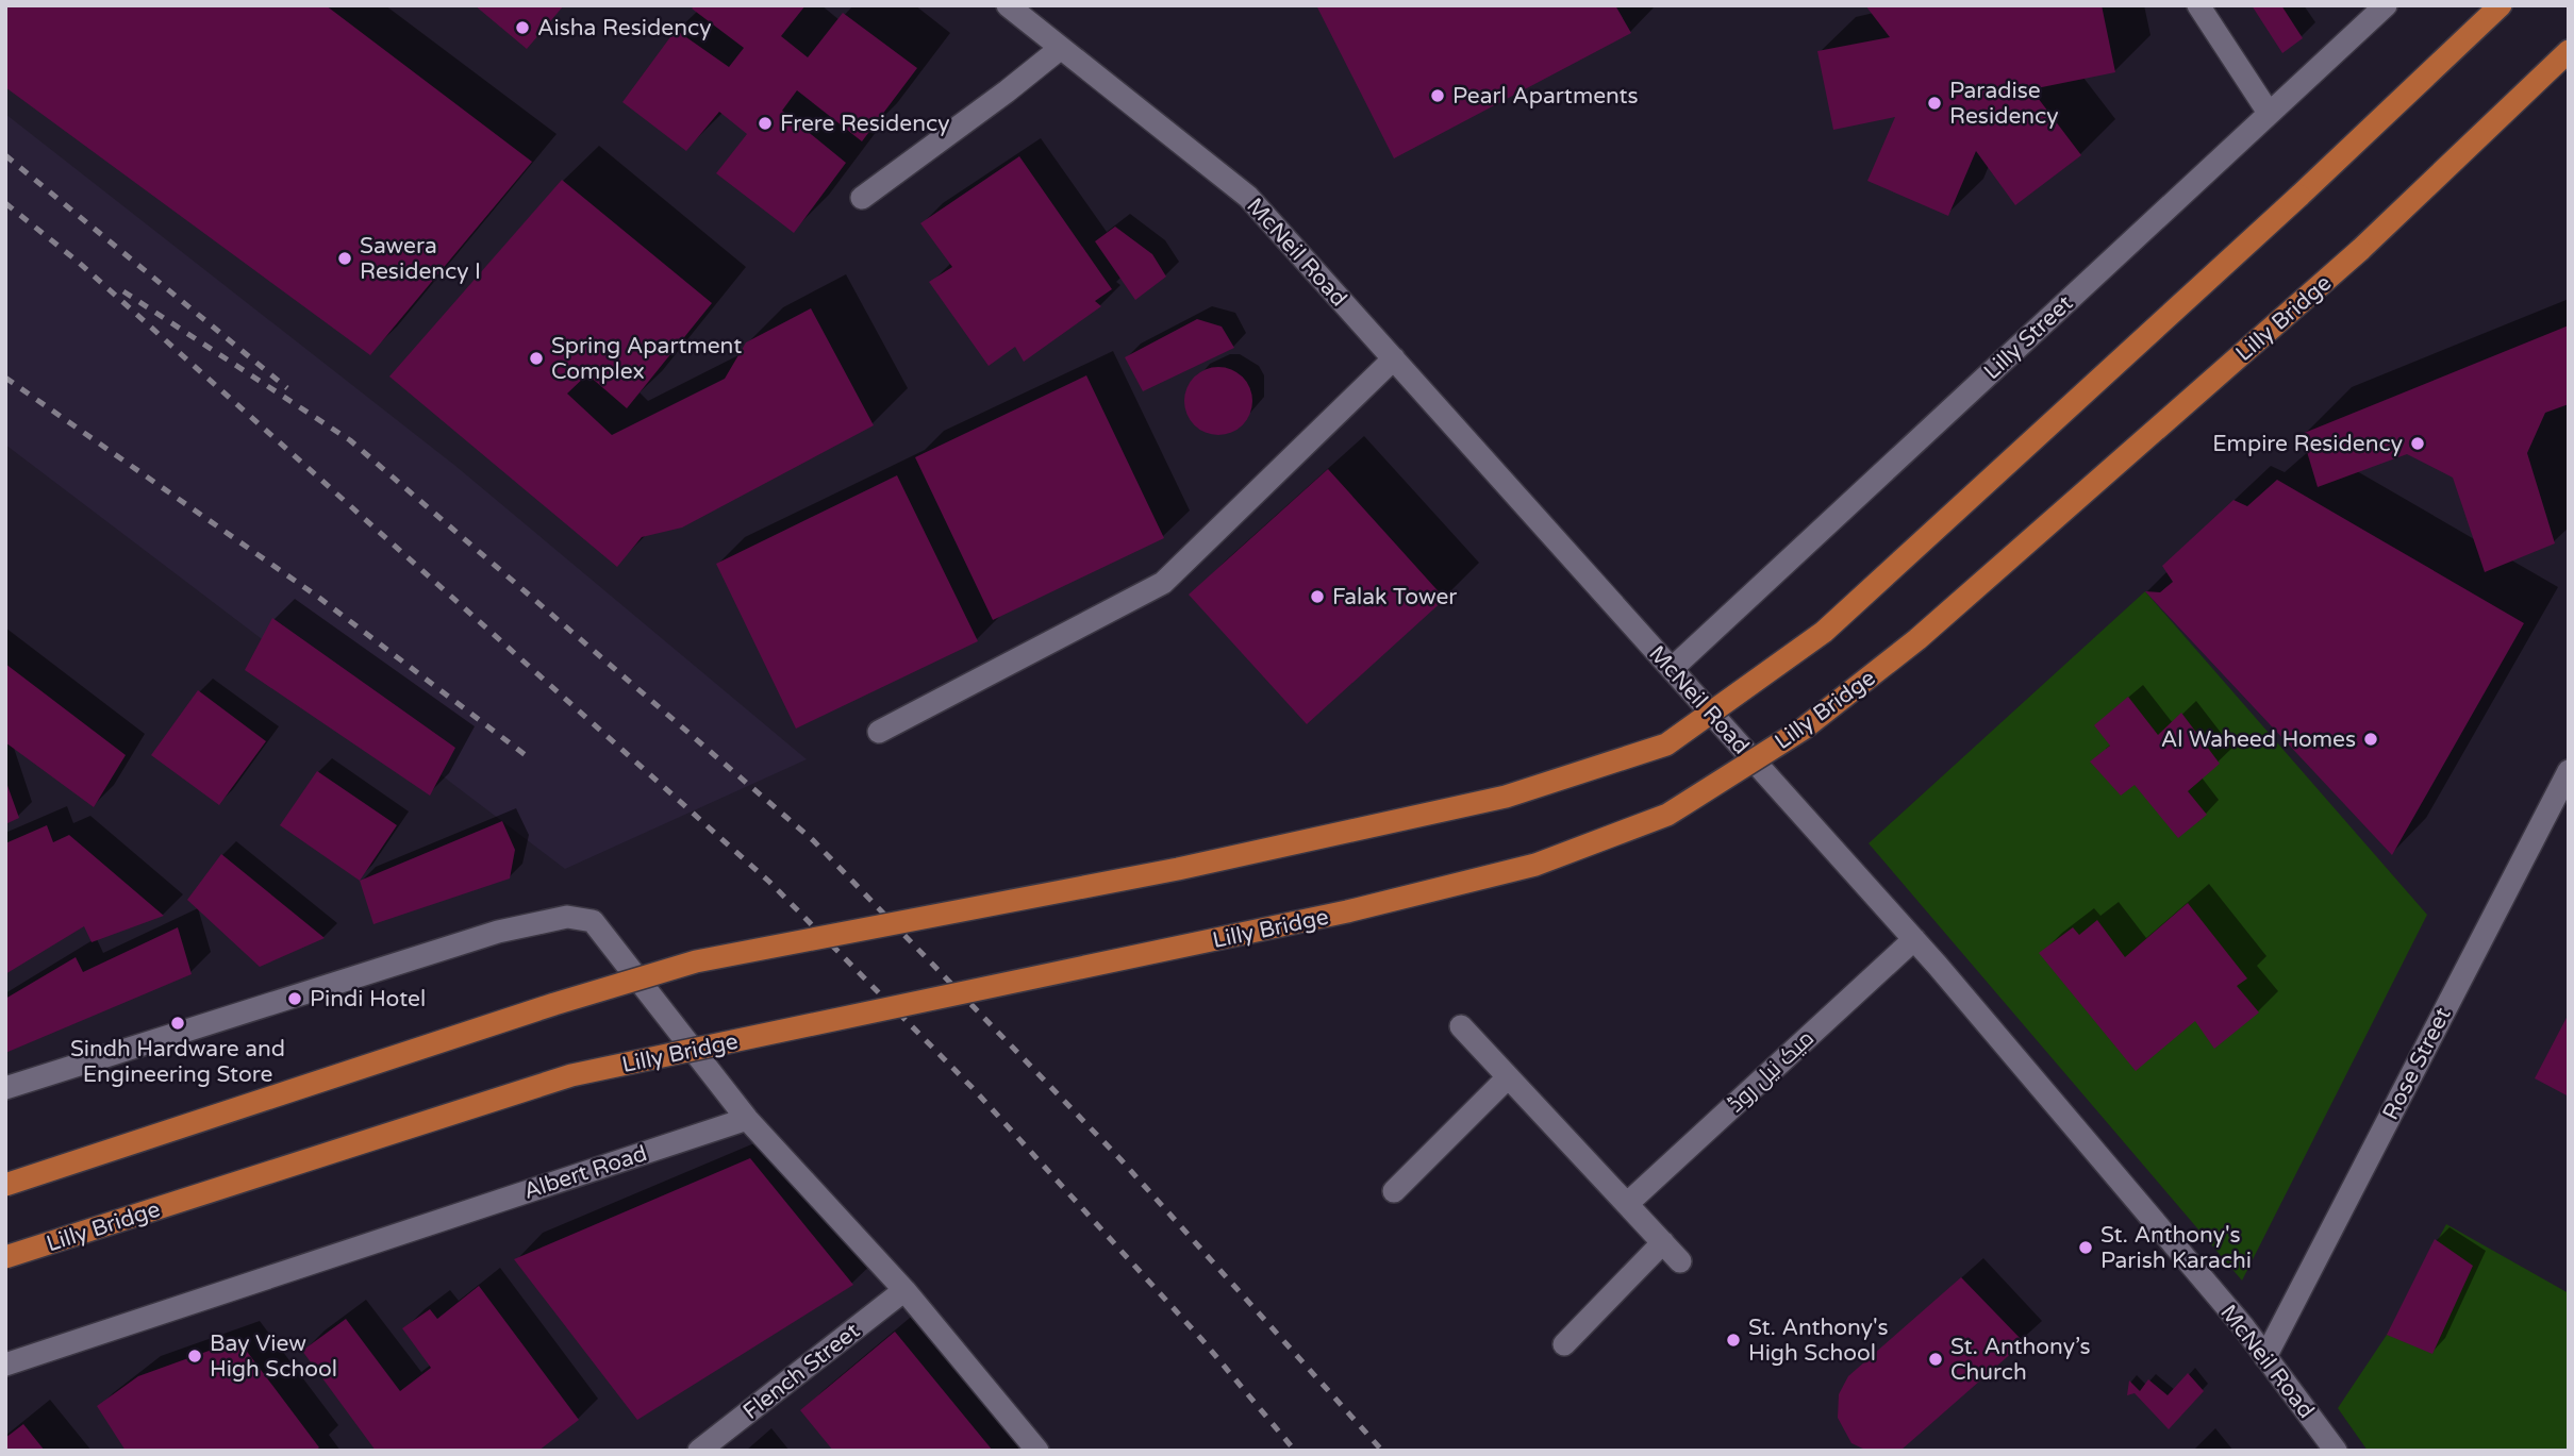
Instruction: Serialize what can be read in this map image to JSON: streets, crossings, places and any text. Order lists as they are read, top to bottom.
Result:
{
  "streets": {
    "main road": ["Lilly Bridge"],
    "street": [
      "McNeil Road",
      "Lilly Street",
      "Rose Street",
      "میک نیل روڈ",
      "Albert Road",
      "Flench Street"
    ]
  },
  "crossings": [
    ["McNeil Road", "Lilly Street"],
    ["McNeil Road", "Rose Street"],
    ["McNeil Road", "میک نیل روڈ"]
  ],
  "places": [
    "Aisha Residency",
    "Pearl Apartments",
    "Paradise Residency",
    "Frere Residency",
    "Sawera Residency I",
    "Spring Apartment Complex",
    "Empire Residency",
    "Falak Tower",
    "Al Waheed Homes",
    "Pindi Hotel",
    "Sindh Hardware and Engineering Store",
    "St. Anthony's Parish Karachi",
    "St. Anthony's High School",
    "Bay View High School",
    "St. Anthony’s Church"
  ]
}
